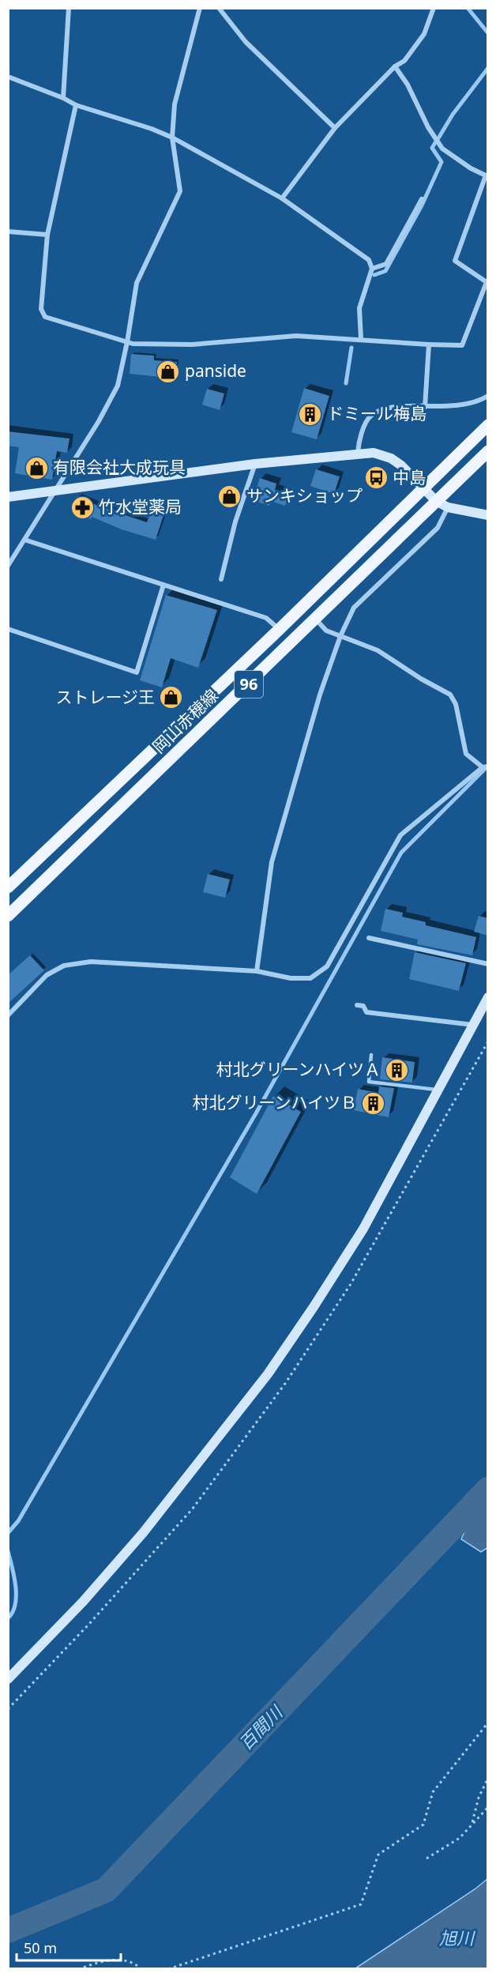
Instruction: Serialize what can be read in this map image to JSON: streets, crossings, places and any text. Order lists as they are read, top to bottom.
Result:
{
  "streets": {
    "main road": ["96", "岡山赤穂線"]
  },
  "water": ["百間川", "旭川"],
  "places": {
    "shop": [
      "panside",
      "有限会社大成玩具",
      "サンキショップ",
      "ストレージ王"
    ],
    "building": ["ドミール梅島", "村北グリーンハイツＡ", "村北グリーンハイツＢ"],
    "bus stop": ["中島"],
    "pharmacy": ["竹水堂薬局"]
  },
  "scale_bar": "50 m"
}
